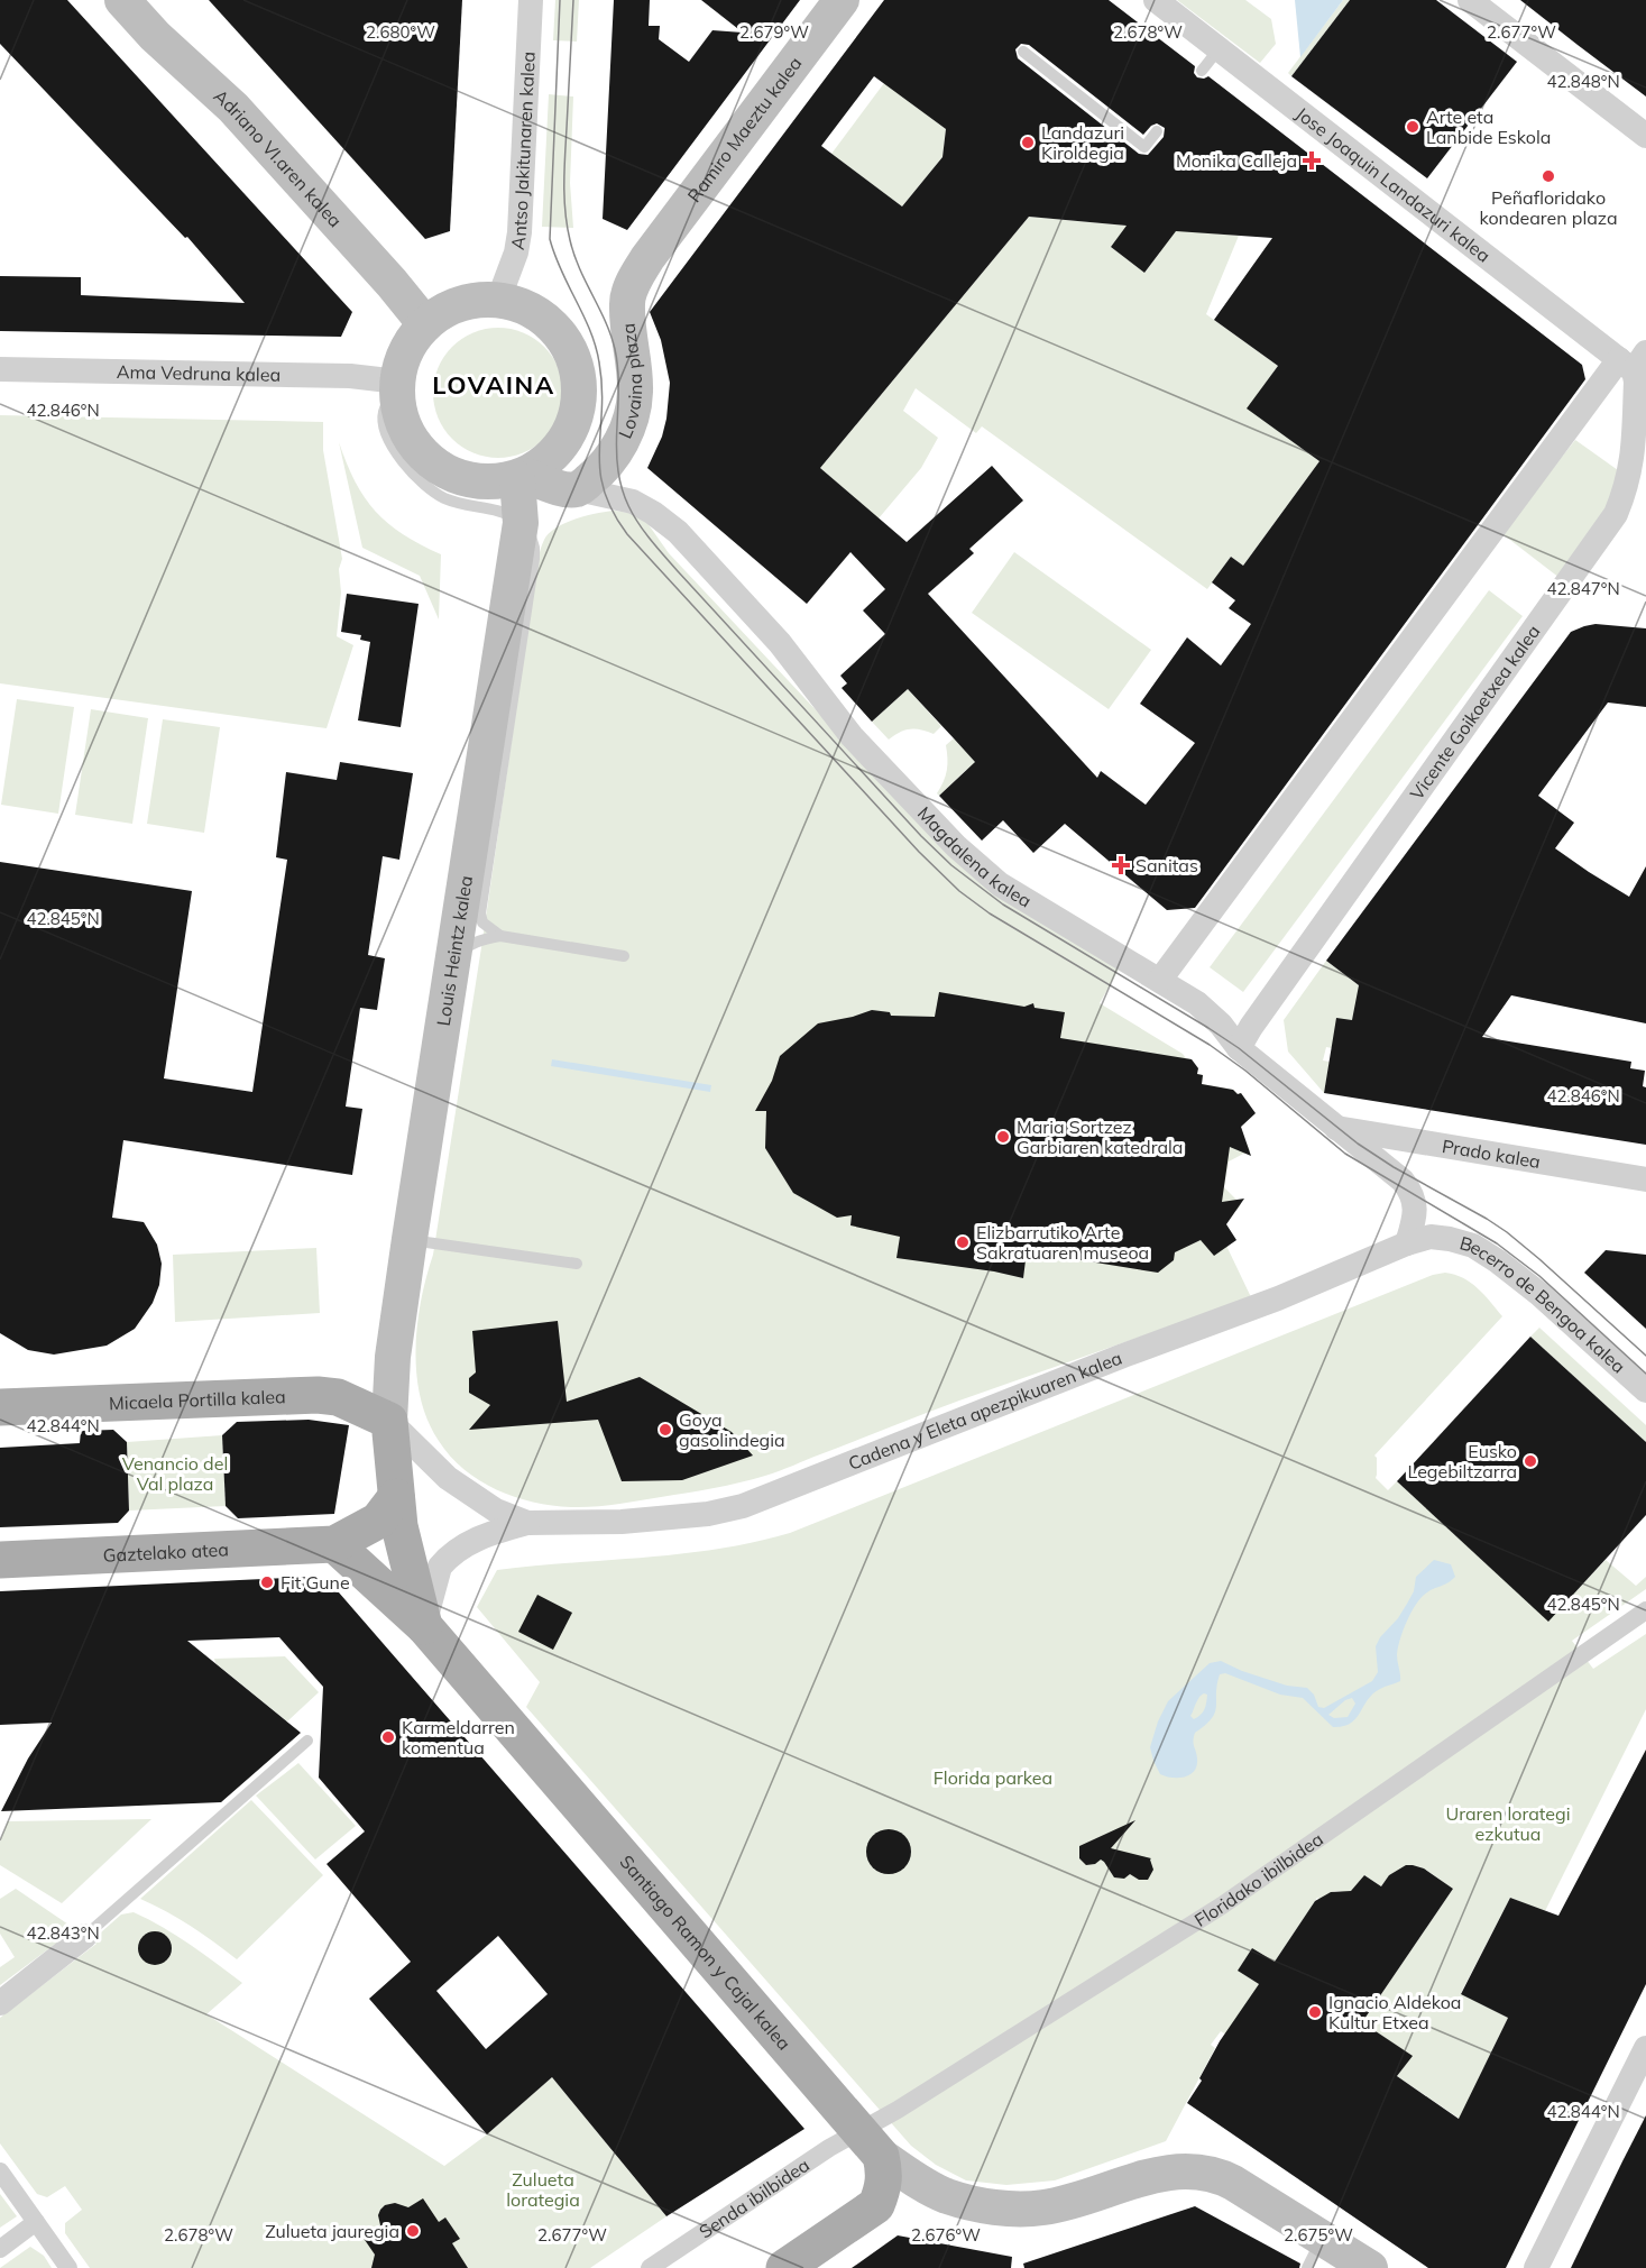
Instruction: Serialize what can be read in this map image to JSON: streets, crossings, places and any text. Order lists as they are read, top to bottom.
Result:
{
  "streets": {
    "main road": [
      "Ramiro Maeztu kalea",
      "Adriano VI.aren kalea",
      "Lovaina plaza",
      "Magdalena kalea",
      "Louis Heintz kalea",
      "Micaela Portilla kalea",
      "Gaztelako atea",
      "Santiago Ramon y Cajal kalea"
    ],
    "street": [
      "Antso Jakitunaren kalea",
      "Jose Joaquin Landazuri kalea",
      "Ama Vedruna kalea",
      "Vicente Goikoetxea kalea",
      "Prado kalea",
      "Becerro de Bengoa kalea",
      "Cadena y Eleta apezpikuaren kalea",
      "Floridako ibilbidea",
      "Senda ibilbidea"
    ]
  },
  "crossings": [
    ["Ramiro Maeztu kalea", "Lovaina plaza"],
    ["Antso Jakitunaren kalea", "Adriano VI.aren kalea"],
    ["Antso Jakitunaren kalea", "Ama Vedruna kalea"],
    ["Antso Jakitunaren kalea", "Magdalena kalea"],
    ["Antso Jakitunaren kalea", "Louis Heintz kalea"],
    ["Adriano VI.aren kalea", "Ama Vedruna kalea"],
    ["Adriano VI.aren kalea", "Magdalena kalea"],
    ["Adriano VI.aren kalea", "Louis Heintz kalea"],
    ["Jose Joaquin Landazuri kalea", "Vicente Goikoetxea kalea"],
    ["Ama Vedruna kalea", "Magdalena kalea"],
    ["Ama Vedruna kalea", "Louis Heintz kalea"],
    ["Lovaina plaza", "Magdalena kalea"],
    ["Vicente Goikoetxea kalea", "Magdalena kalea"],
    ["Magdalena kalea", "Louis Heintz kalea"],
    ["Magdalena kalea", "Prado kalea"],
    ["Magdalena kalea", "Becerro de Bengoa kalea"],
    ["Magdalena kalea", "Cadena y Eleta apezpikuaren kalea"],
    ["Louis Heintz kalea", "Micaela Portilla kalea"],
    ["Louis Heintz kalea", "Cadena y Eleta apezpikuaren kalea"],
    ["Louis Heintz kalea", "Santiago Ramon y Cajal kalea"],
    ["Becerro de Bengoa kalea", "Cadena y Eleta apezpikuaren kalea"],
    ["Micaela Portilla kalea", "Cadena y Eleta apezpikuaren kalea"],
    ["Micaela Portilla kalea", "Santiago Ramon y Cajal kalea"],
    ["Cadena y Eleta apezpikuaren kalea", "Santiago Ramon y Cajal kalea"],
    ["Gaztelako atea", "Santiago Ramon y Cajal kalea"],
    ["Floridako ibilbidea", "Santiago Ramon y Cajal kalea"],
    ["Floridako ibilbidea", "Senda ibilbidea"],
    ["Santiago Ramon y Cajal kalea", "Senda ibilbidea"]
  ],
  "districts": ["LOVAINA"],
  "parks": [
    "Venancio del Val plaza",
    "Florida parkea",
    "Uraren lorategi ezkutua",
    "Zulueta lorategia"
  ],
  "places": {
    "other": [
      "Arte eta Lanbide Eskola",
      "Landazuri Kiroldegia",
      "Peñafloridako kondearen plaza",
      "Maria Sortzez Garbiaren katedrala",
      "Elizbarrutiko Arte Sakratuaren museoa",
      "Goya gasolindegia",
      "Eusko Legebiltzarra",
      "Fit Gune",
      "Karmeldarren komentua",
      "Ignacio Aldekoa Kultur Etxea",
      "Zulueta jauregia"
    ],
    "health": ["Monika Calleja", "Sanitas"]
  },
  "coordinates": [
    "2.680°W",
    "2.679°W",
    "2.678°W",
    "2.677°W",
    "42.848°N",
    "42.846°N",
    "42.847°N",
    "42.845°N",
    "42.844°N",
    "42.843°N",
    "2.676°W",
    "2.675°W"
  ]
}
